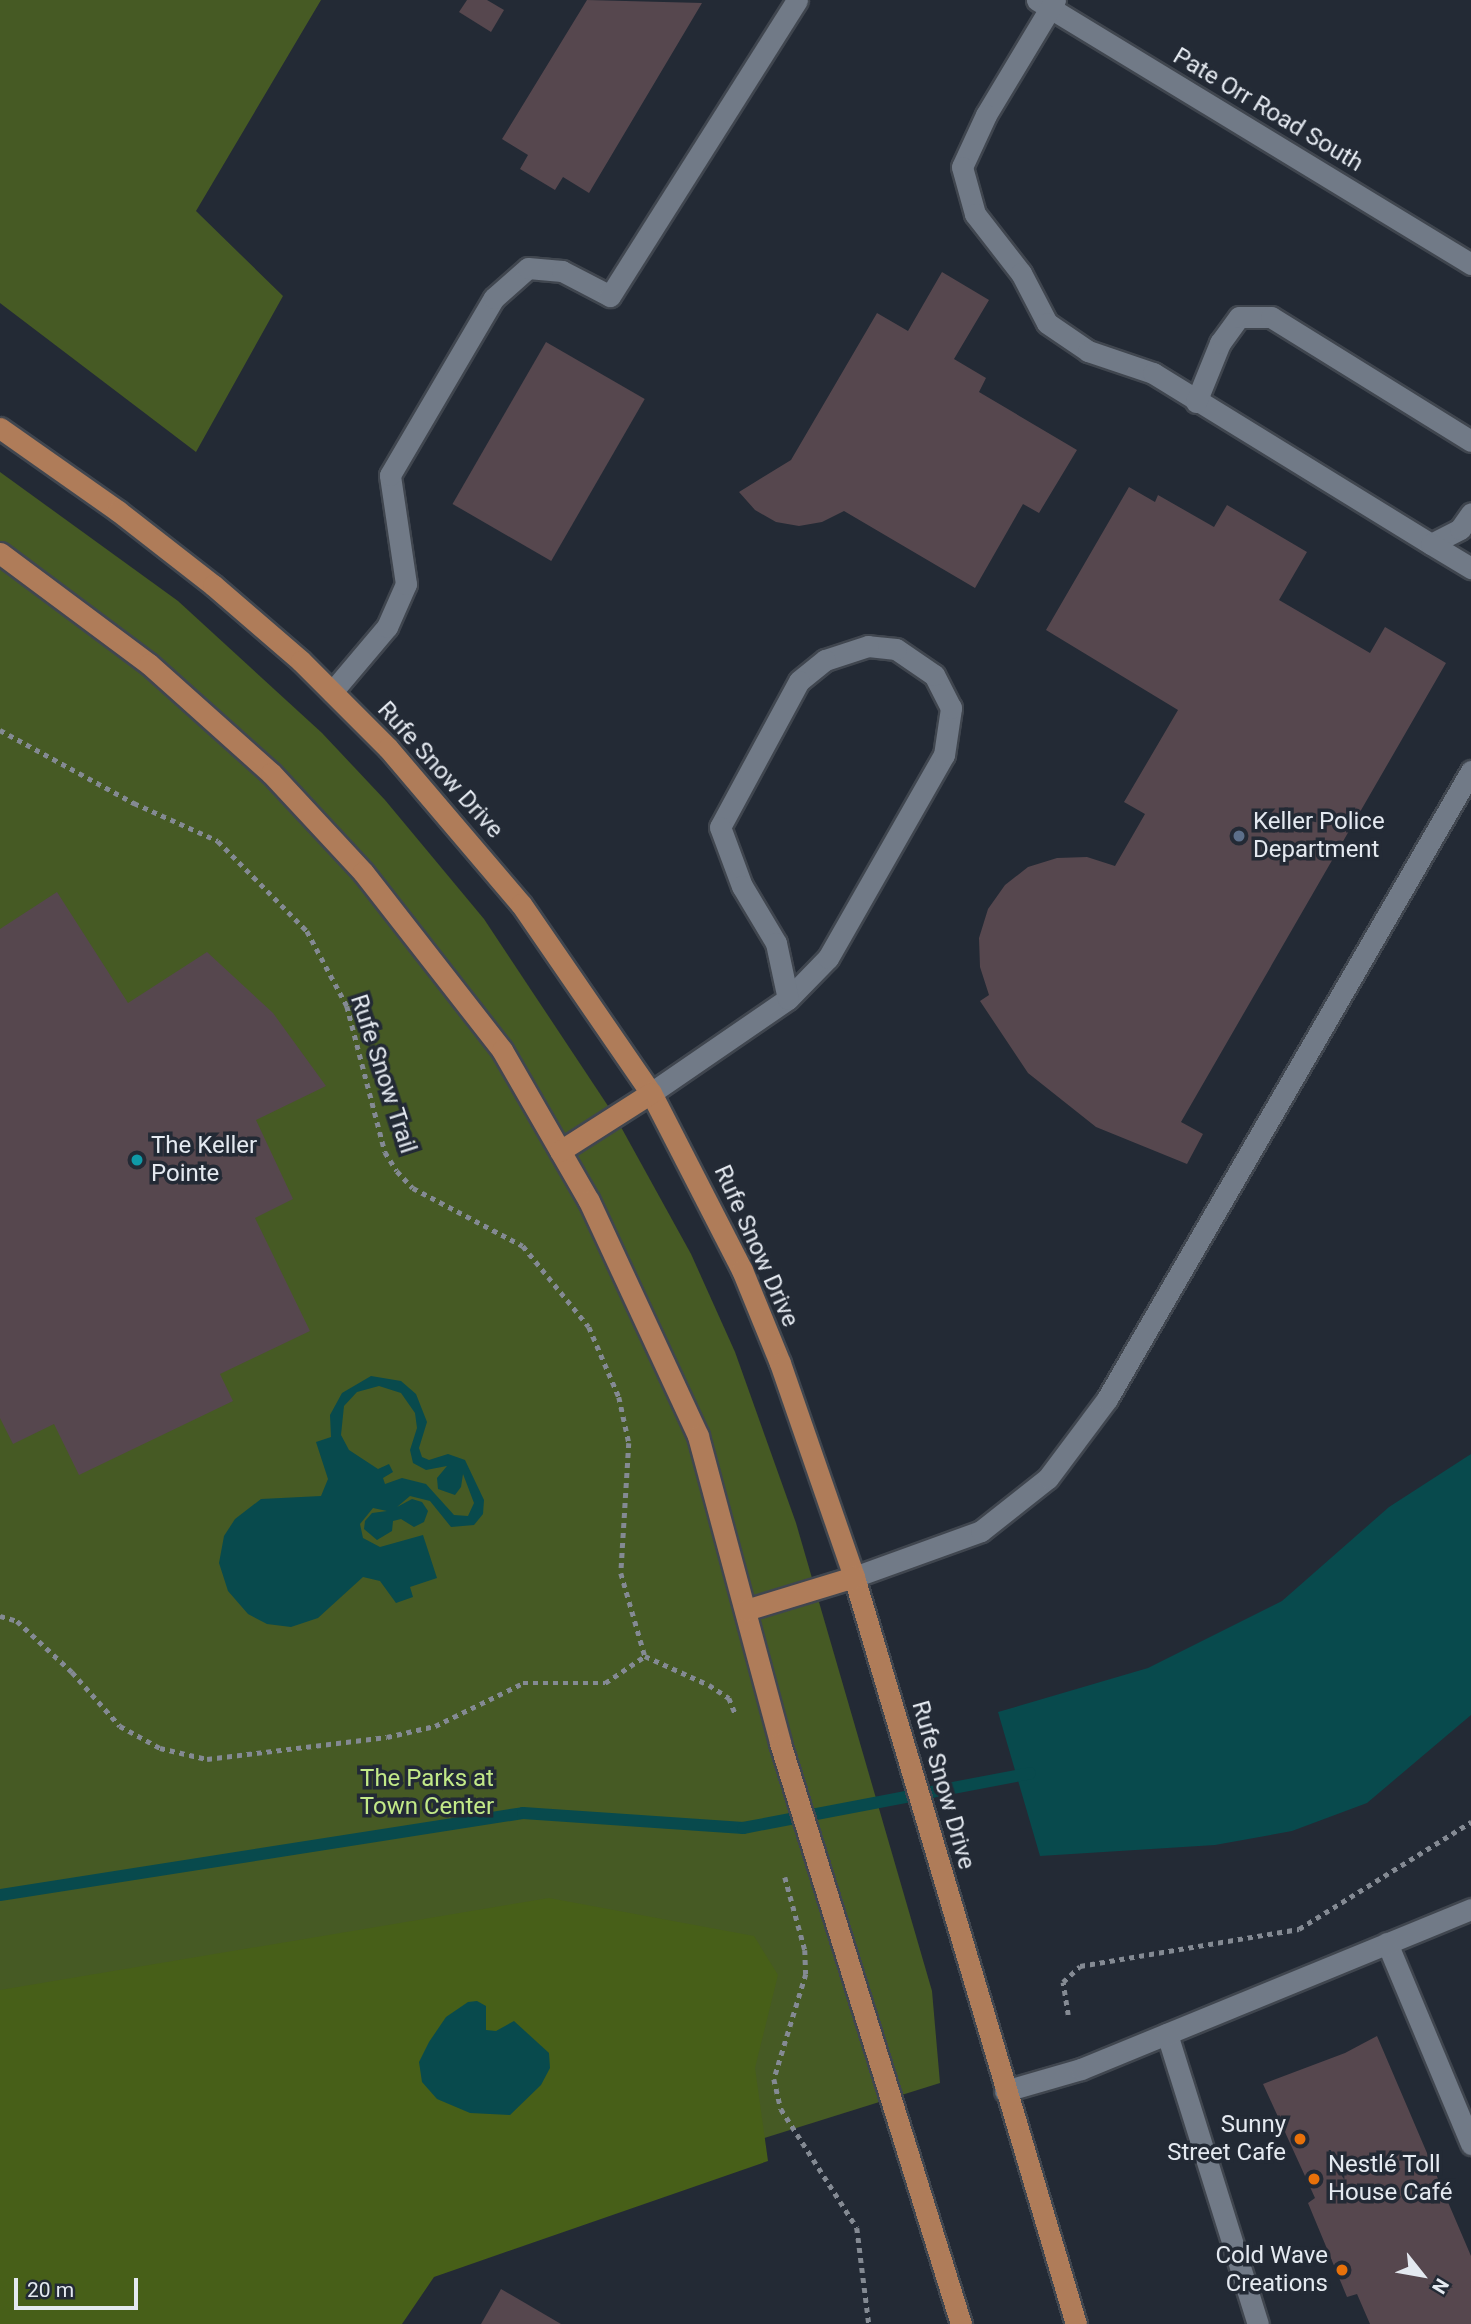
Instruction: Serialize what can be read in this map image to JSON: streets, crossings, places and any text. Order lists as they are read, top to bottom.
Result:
{
  "streets": {
    "main road": ["Rufe Snow Drive"],
    "street": ["Pate Orr Road South"],
    "path": ["Rufe Snow Trail"]
  },
  "parks": ["The Parks at Town Center"],
  "places": [
    "Keller Police Department",
    "The Keller Pointe",
    "Sunny Street Cafe",
    "Nestlé Toll House Café",
    "Cold Wave Creations"
  ],
  "scale_bar": "20 m",
  "north": "bottom right"
}
